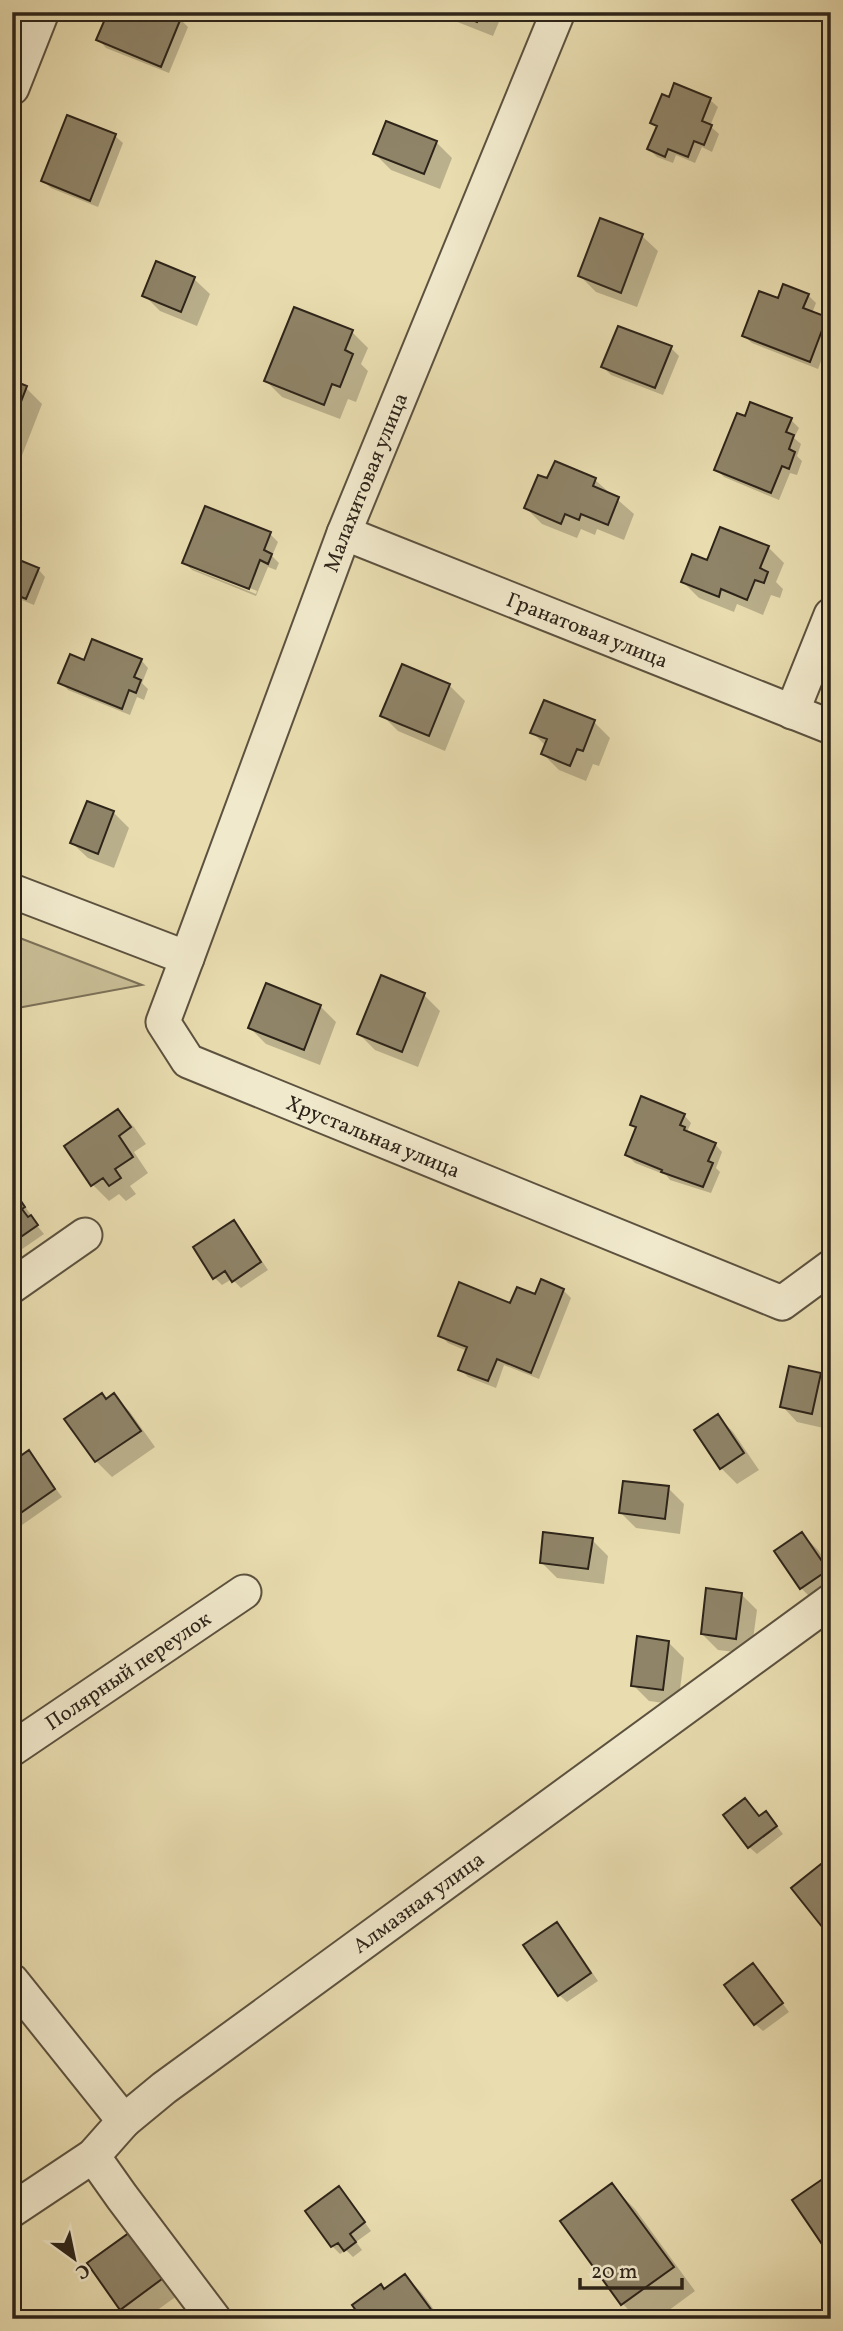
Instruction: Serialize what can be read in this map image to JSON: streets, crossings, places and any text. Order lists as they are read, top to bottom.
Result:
{
  "streets": {
    "street": [
      "Малахитовая улица",
      "Гранатовая улица",
      "Хрустальная улица",
      "Полярный переулок",
      "Алмазная улица"
    ]
  },
  "crossings": [
    ["Малахитовая улица", "Гранатовая улица"],
    ["Малахитовая улица", "Хрустальная улица"]
  ],
  "scale_bar": "20 m",
  "north": "bottom right"
}
